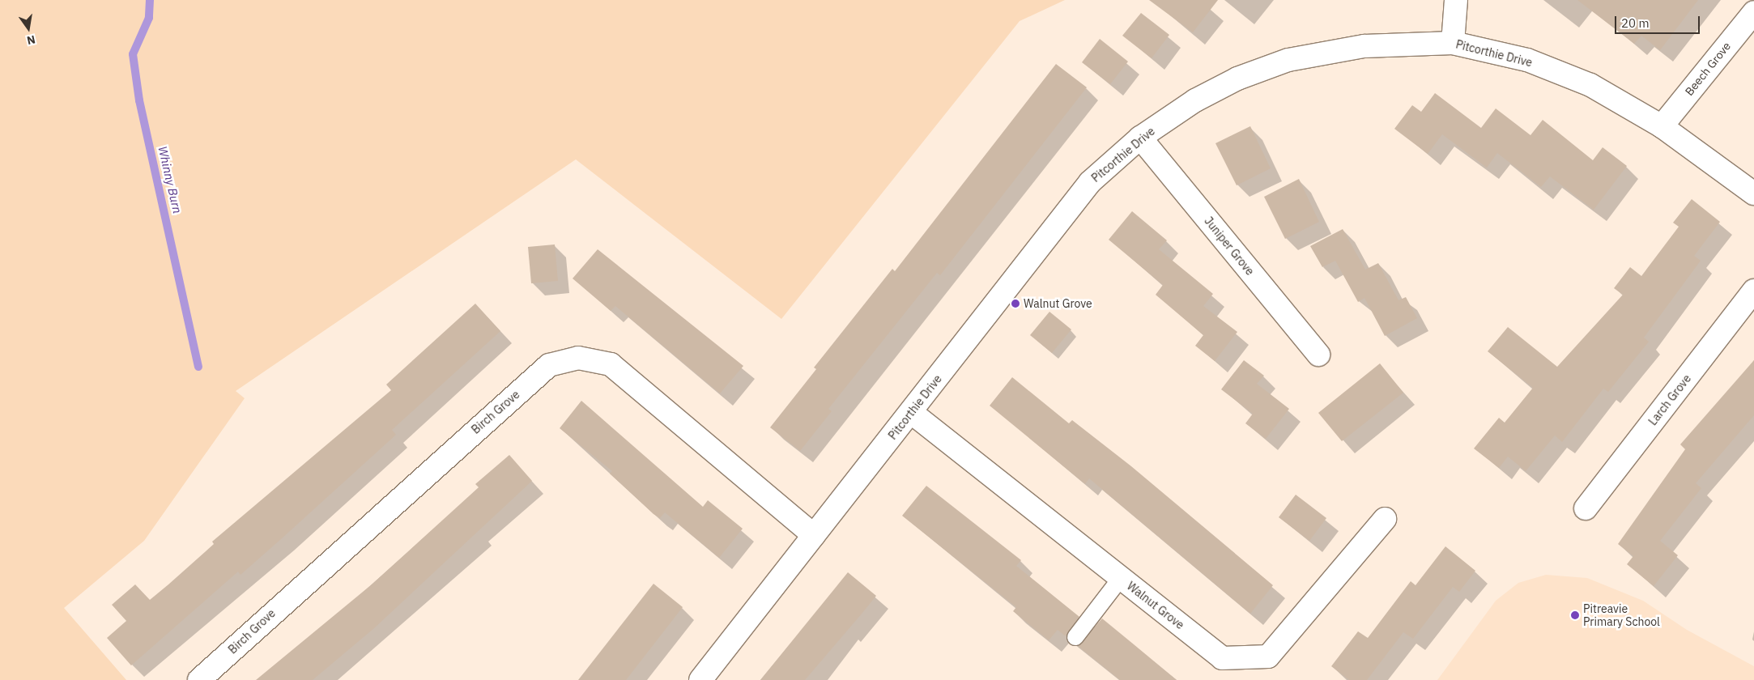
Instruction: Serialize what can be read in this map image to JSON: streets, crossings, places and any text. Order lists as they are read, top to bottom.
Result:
{
  "streets": {
    "street": [
      "Pitcorthie Drive",
      "Beech Grove",
      "Juniper Grove",
      "Larch Grove",
      "Birch Grove",
      "Walnut Grove"
    ]
  },
  "crossings": [
    ["Pitcorthie Drive", "Beech Grove"],
    ["Pitcorthie Drive", "Juniper Grove"],
    ["Pitcorthie Drive", "Birch Grove"],
    ["Pitcorthie Drive", "Walnut Grove"]
  ],
  "water": ["Whinny Burn"],
  "places": ["Walnut Grove", "Pitreavie Primary School"],
  "scale_bar": "20 m",
  "north": "bottom"
}
